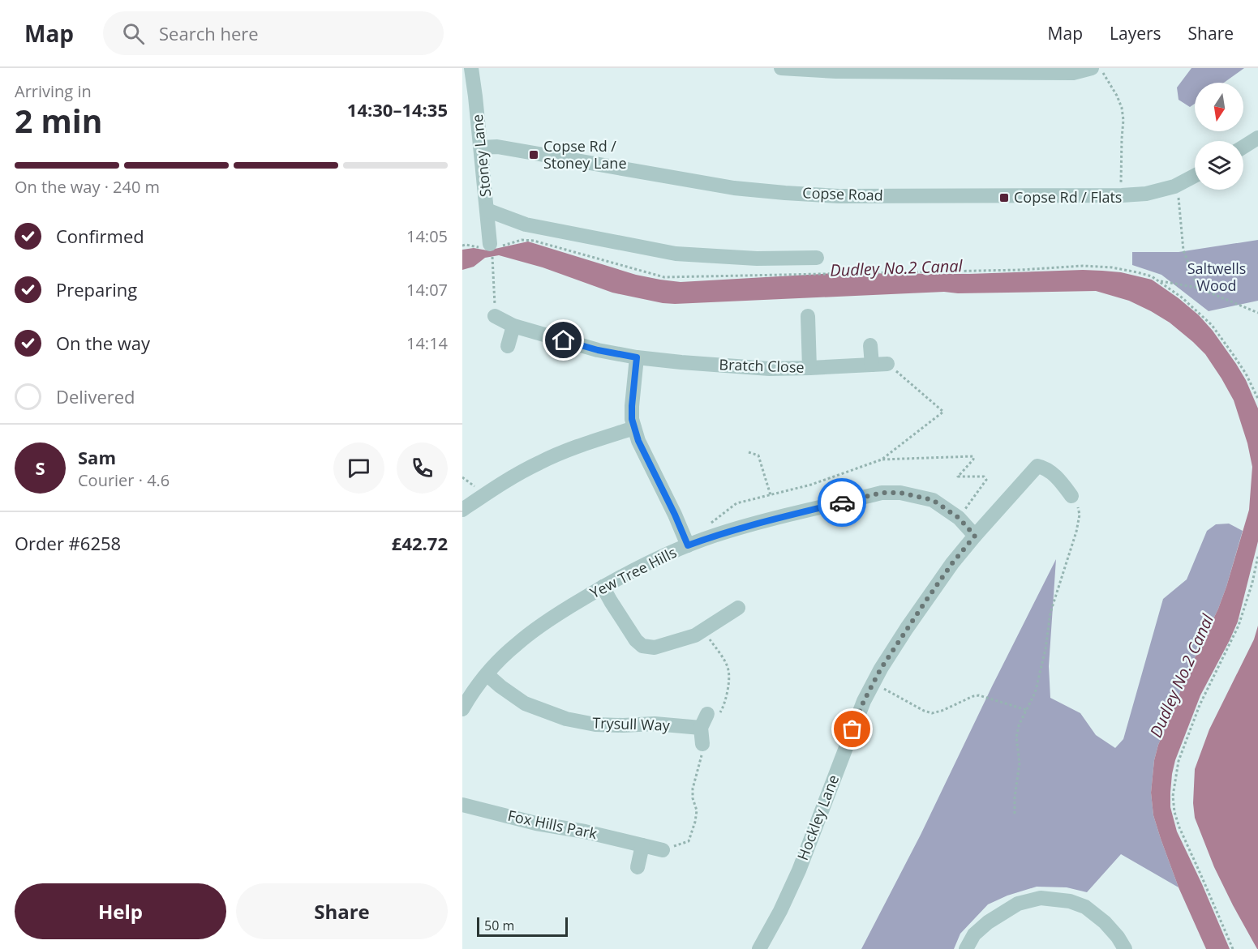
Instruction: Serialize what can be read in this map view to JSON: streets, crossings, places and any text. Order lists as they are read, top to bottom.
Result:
{
  "streets": {
    "street": [
      "Stoney Lane",
      "Copse Road",
      "Bratch Close",
      "Yew Tree Hills",
      "Trysull Way",
      "Hockley Lane",
      "Fox Hills Park"
    ]
  },
  "crossings": [
    ["Stoney Lane", "Copse Road"],
    ["Yew Tree Hills", "Trysull Way"],
    ["Yew Tree Hills", "Hockley Lane"]
  ],
  "water": ["Dudley No.2 Canal"],
  "parks": ["Saltwells Wood"],
  "places": {
    "transit": ["Copse Rd / Stoney Lane", "Copse Rd / Flats"]
  },
  "scale_bar": "50 m",
  "north": "bottom",
  "page": {
    "header": "Map",
    "search": "Search here",
    "nav": ["Map", "Layers", "Share"],
    "heading": ["2 min", "Arriving in", "14:30–14:35"],
    "panel": [
      "Sam",
      "Courier · 4.6",
      "Order #6258",
      "£42.72"
    ],
    "bar": "On the way · 240 m",
    "list": [
      ["Confirmed", "14:05"],
      ["Preparing", "14:07"],
      ["On the way", "14:14"],
      "Delivered"
    ],
    "round": "S",
    "buttons": ["Help", "Share"],
    "scale": "50 m"
  }
}
